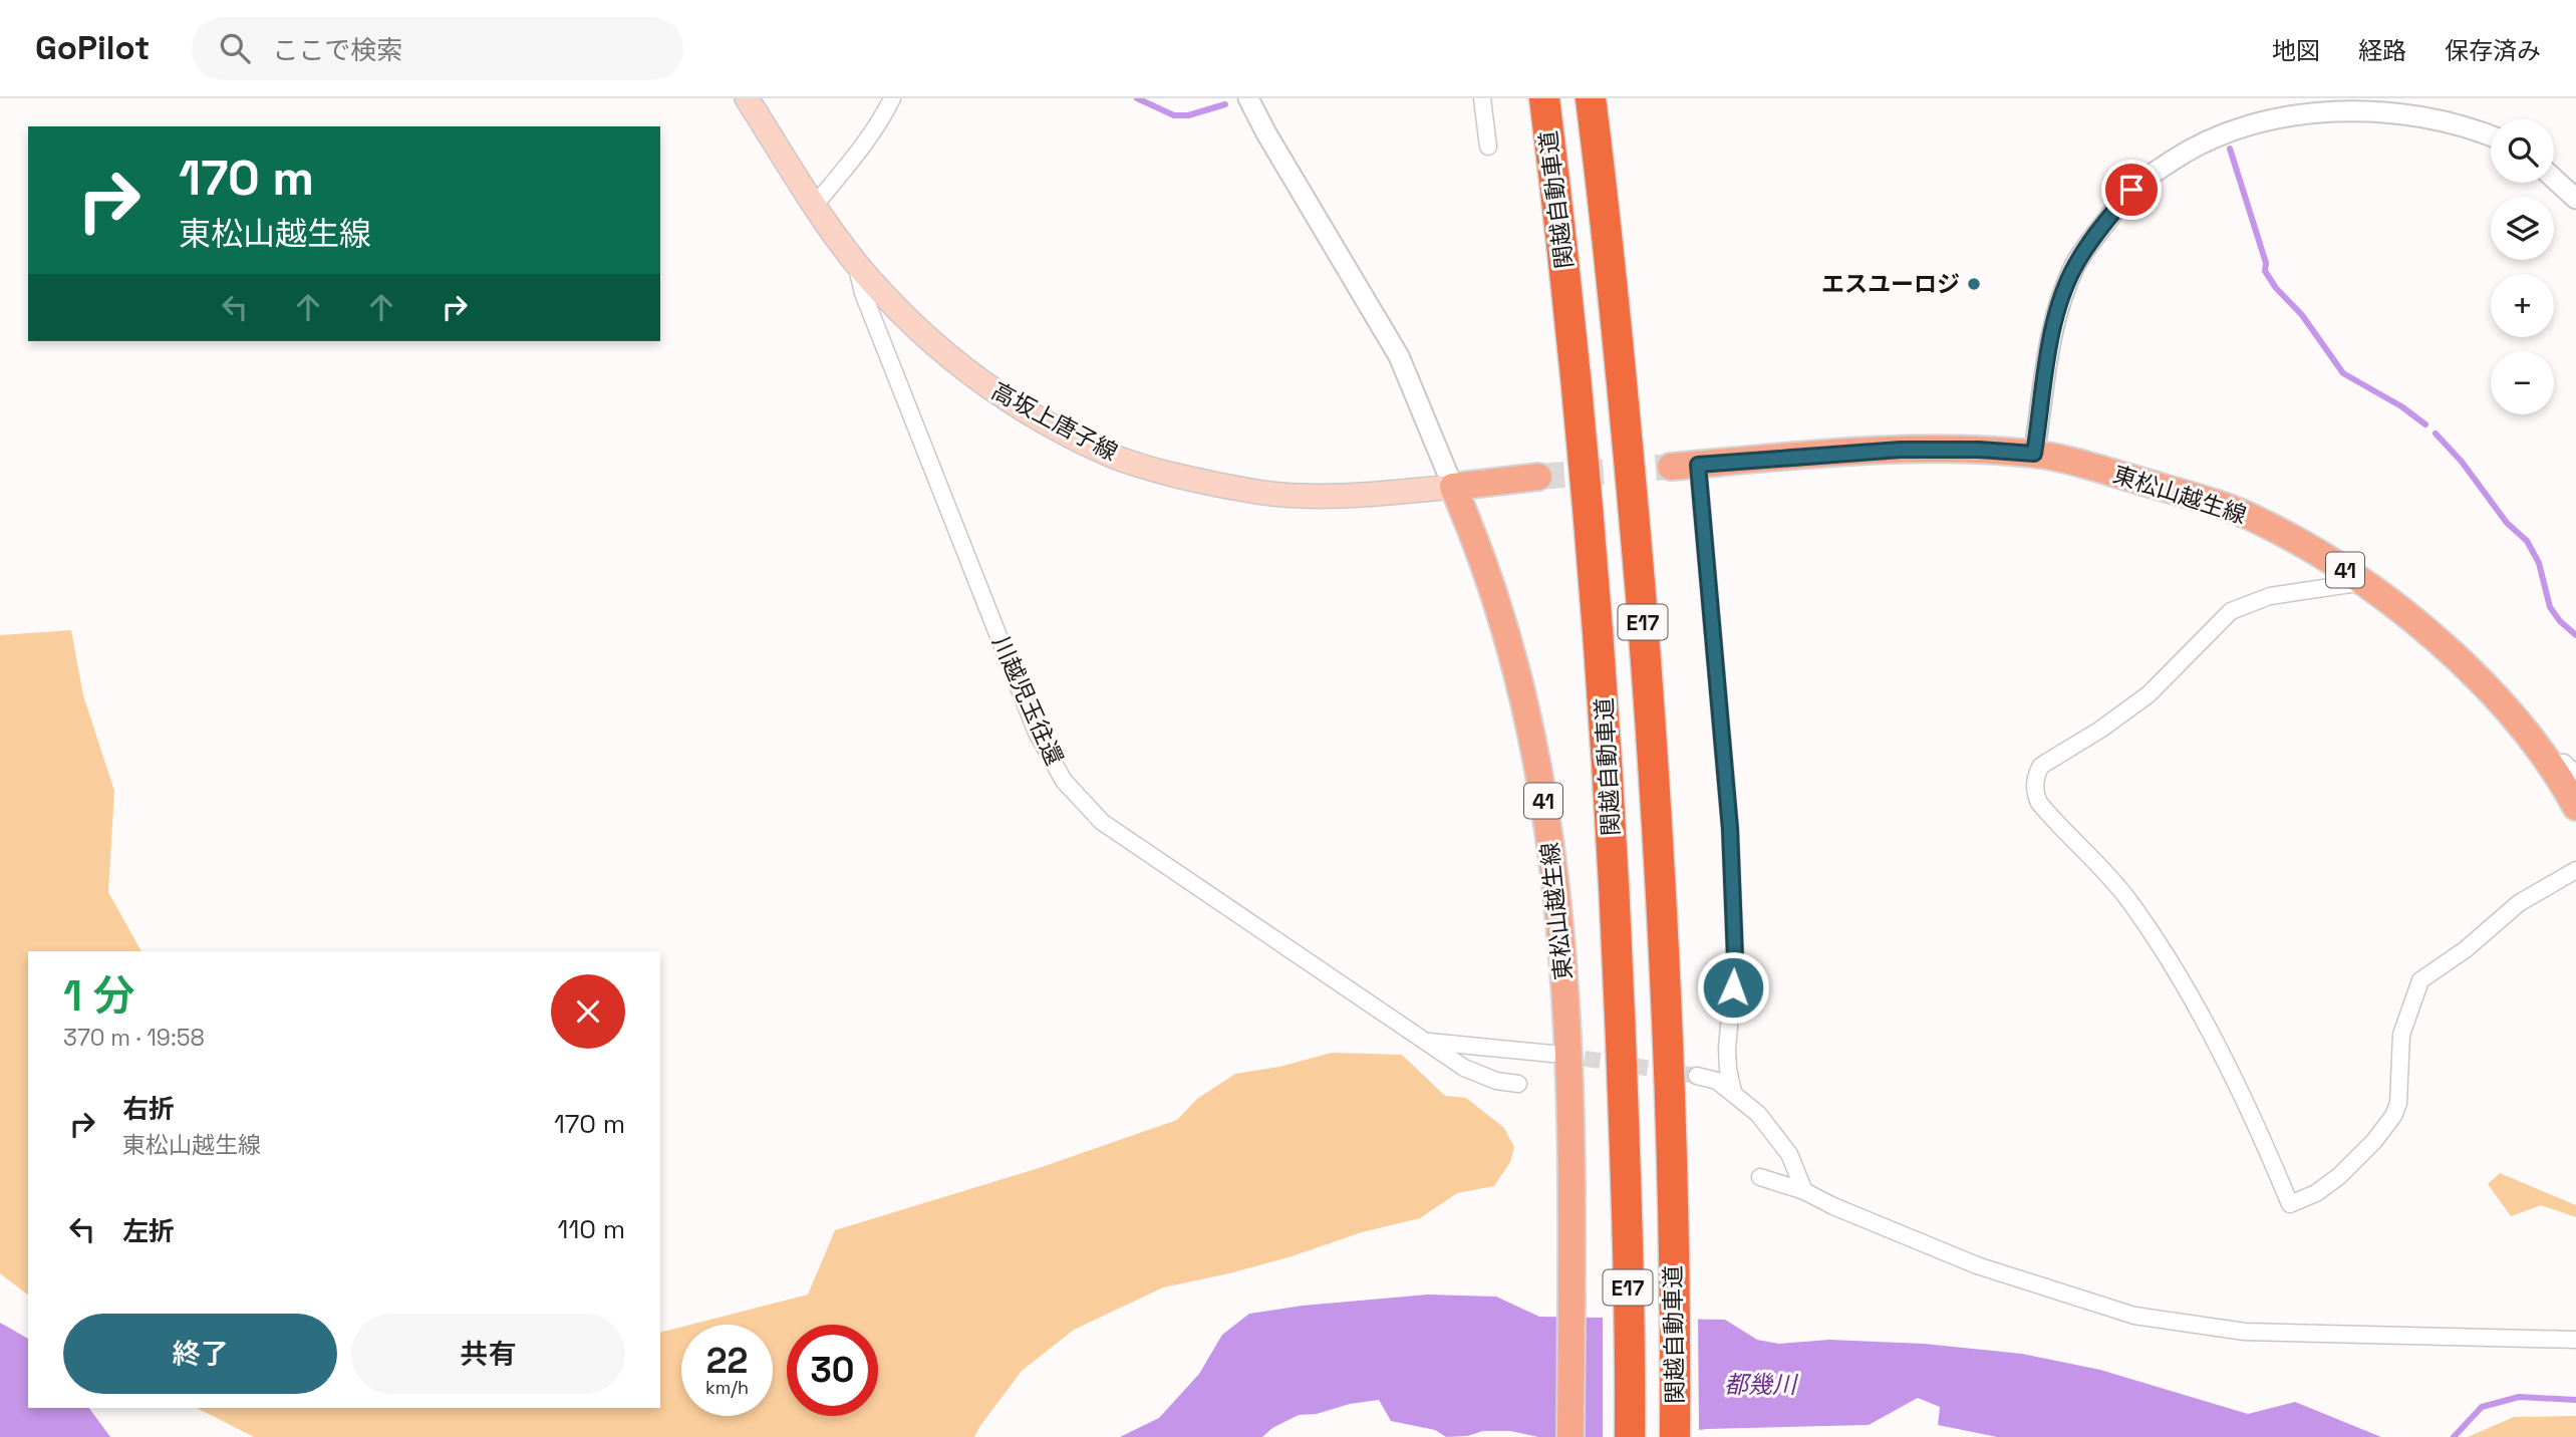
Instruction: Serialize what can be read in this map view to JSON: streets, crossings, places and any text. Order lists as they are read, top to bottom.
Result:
{
  "streets": {
    "highway": ["関越自動車道", "E17"],
    "main road": ["高坂上唐子線", "東松山越生線", "41"],
    "street": ["川越児玉往還"]
  },
  "crossings": [
    ["高坂上唐子線", "東松山越生線"],
    ["高坂上唐子線", "川越児玉往還"]
  ],
  "water": ["都幾川"],
  "places": ["エスユーロジ"],
  "page": {
    "header": "GoPilot",
    "search": "ここで検索",
    "nav": ["地図", "経路", "保存済み"],
    "map_buttons": ["+", "−"],
    "turn": ["170 m", "東松山越生線"],
    "heading": ["1 分", "370 m · 19:58"],
    "list": [
      {
        "name": "右折",
        "note": "東松山越生線",
        "value": "170 m"
      },
      {
        "name": "左折",
        "value": "110 m"
      }
    ],
    "buttons": ["終了", "共有"],
    "speed": "22 km/h",
    "limit": "30"
  }
}
